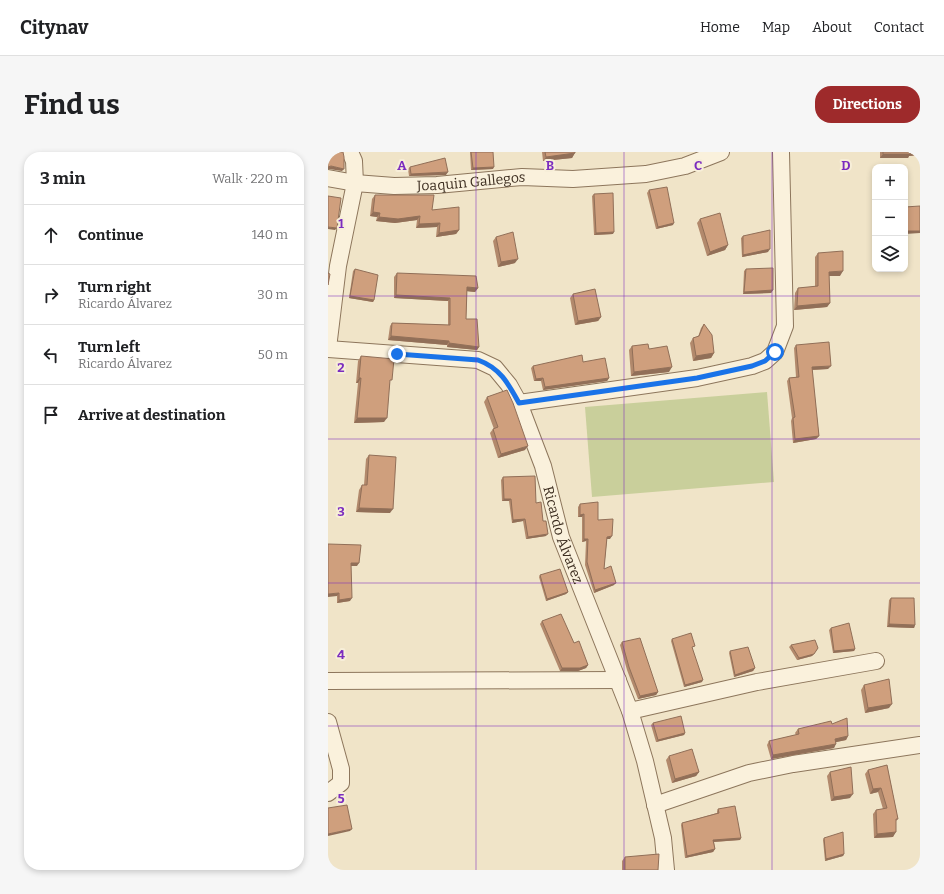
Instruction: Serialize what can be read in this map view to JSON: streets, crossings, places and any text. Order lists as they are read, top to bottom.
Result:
{
  "streets": {
    "street": ["Joaquin Gallegos", "Ricardo Álvarez"]
  },
  "crossings": [
    ["Joaquin Gallegos", "Ricardo Álvarez"]
  ],
  "page": {
    "header": "Citynav",
    "nav": [
      "Home",
      "Map",
      "About",
      "Contact"
    ],
    "buttons": "Directions",
    "title": "Find us",
    "heading": ["3 min", "Walk · 220 m"],
    "map_buttons": ["+", "−"],
    "list": [
      ["Continue", "140 m"],
      ["Turn right", "Ricardo Álvarez", "30 m"],
      ["Turn left", "Ricardo Álvarez", "50 m"],
      "Arrive at destination"
    ]
  },
  "grid": {
    "columns": [
      "A",
      "B",
      "C",
      "D"
    ],
    "rows": [
      "1",
      "2",
      "3",
      "4",
      "5"
    ]
  }
}
